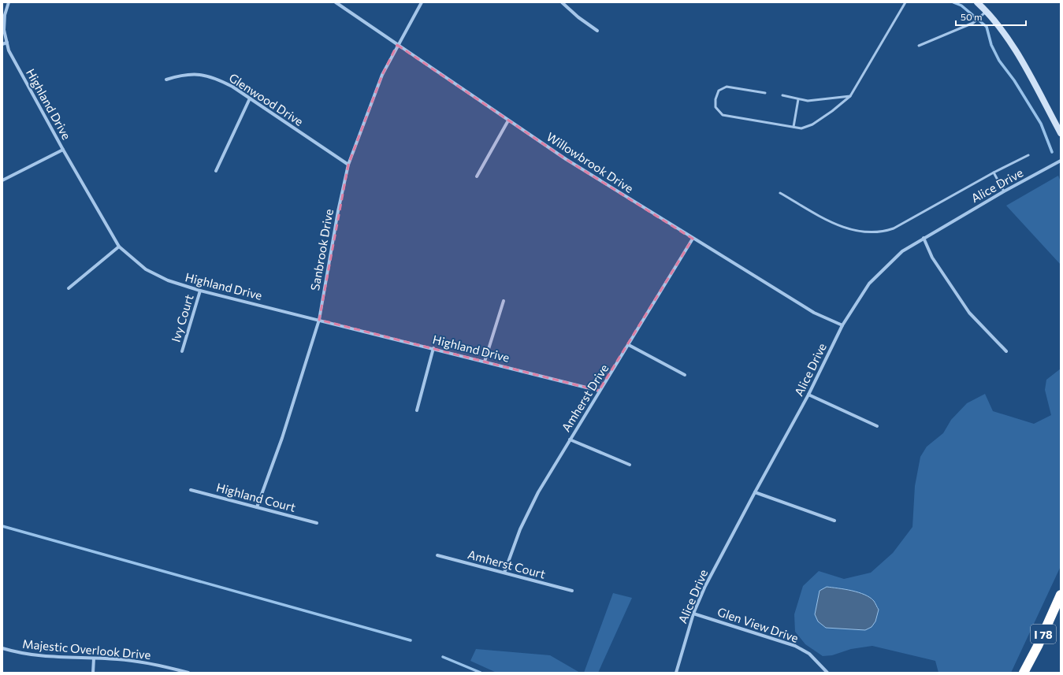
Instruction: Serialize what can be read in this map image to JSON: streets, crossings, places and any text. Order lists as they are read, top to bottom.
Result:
{
  "streets": {
    "highway": ["I 78"],
    "street": [
      "Glenwood Drive",
      "Highland Drive",
      "Willowbrook Drive",
      "Alice Drive",
      "Sanbrook Drive",
      "Ivy Court",
      "Amherst Drive",
      "Highland Court",
      "Amherst Court",
      "Glen View Drive",
      "Majestic Overlook Drive"
    ]
  },
  "crossings": [
    ["Glenwood Drive", "Sanbrook Drive"],
    ["Highland Drive", "Sanbrook Drive"],
    ["Highland Drive", "Ivy Court"],
    ["Highland Drive", "Amherst Drive"],
    ["Willowbrook Drive", "Alice Drive"],
    ["Willowbrook Drive", "Sanbrook Drive"],
    ["Willowbrook Drive", "Amherst Drive"],
    ["Alice Drive", "Glen View Drive"],
    ["Sanbrook Drive", "Highland Court"],
    ["Amherst Drive", "Amherst Court"]
  ],
  "scale_bar": "50 m"
}
